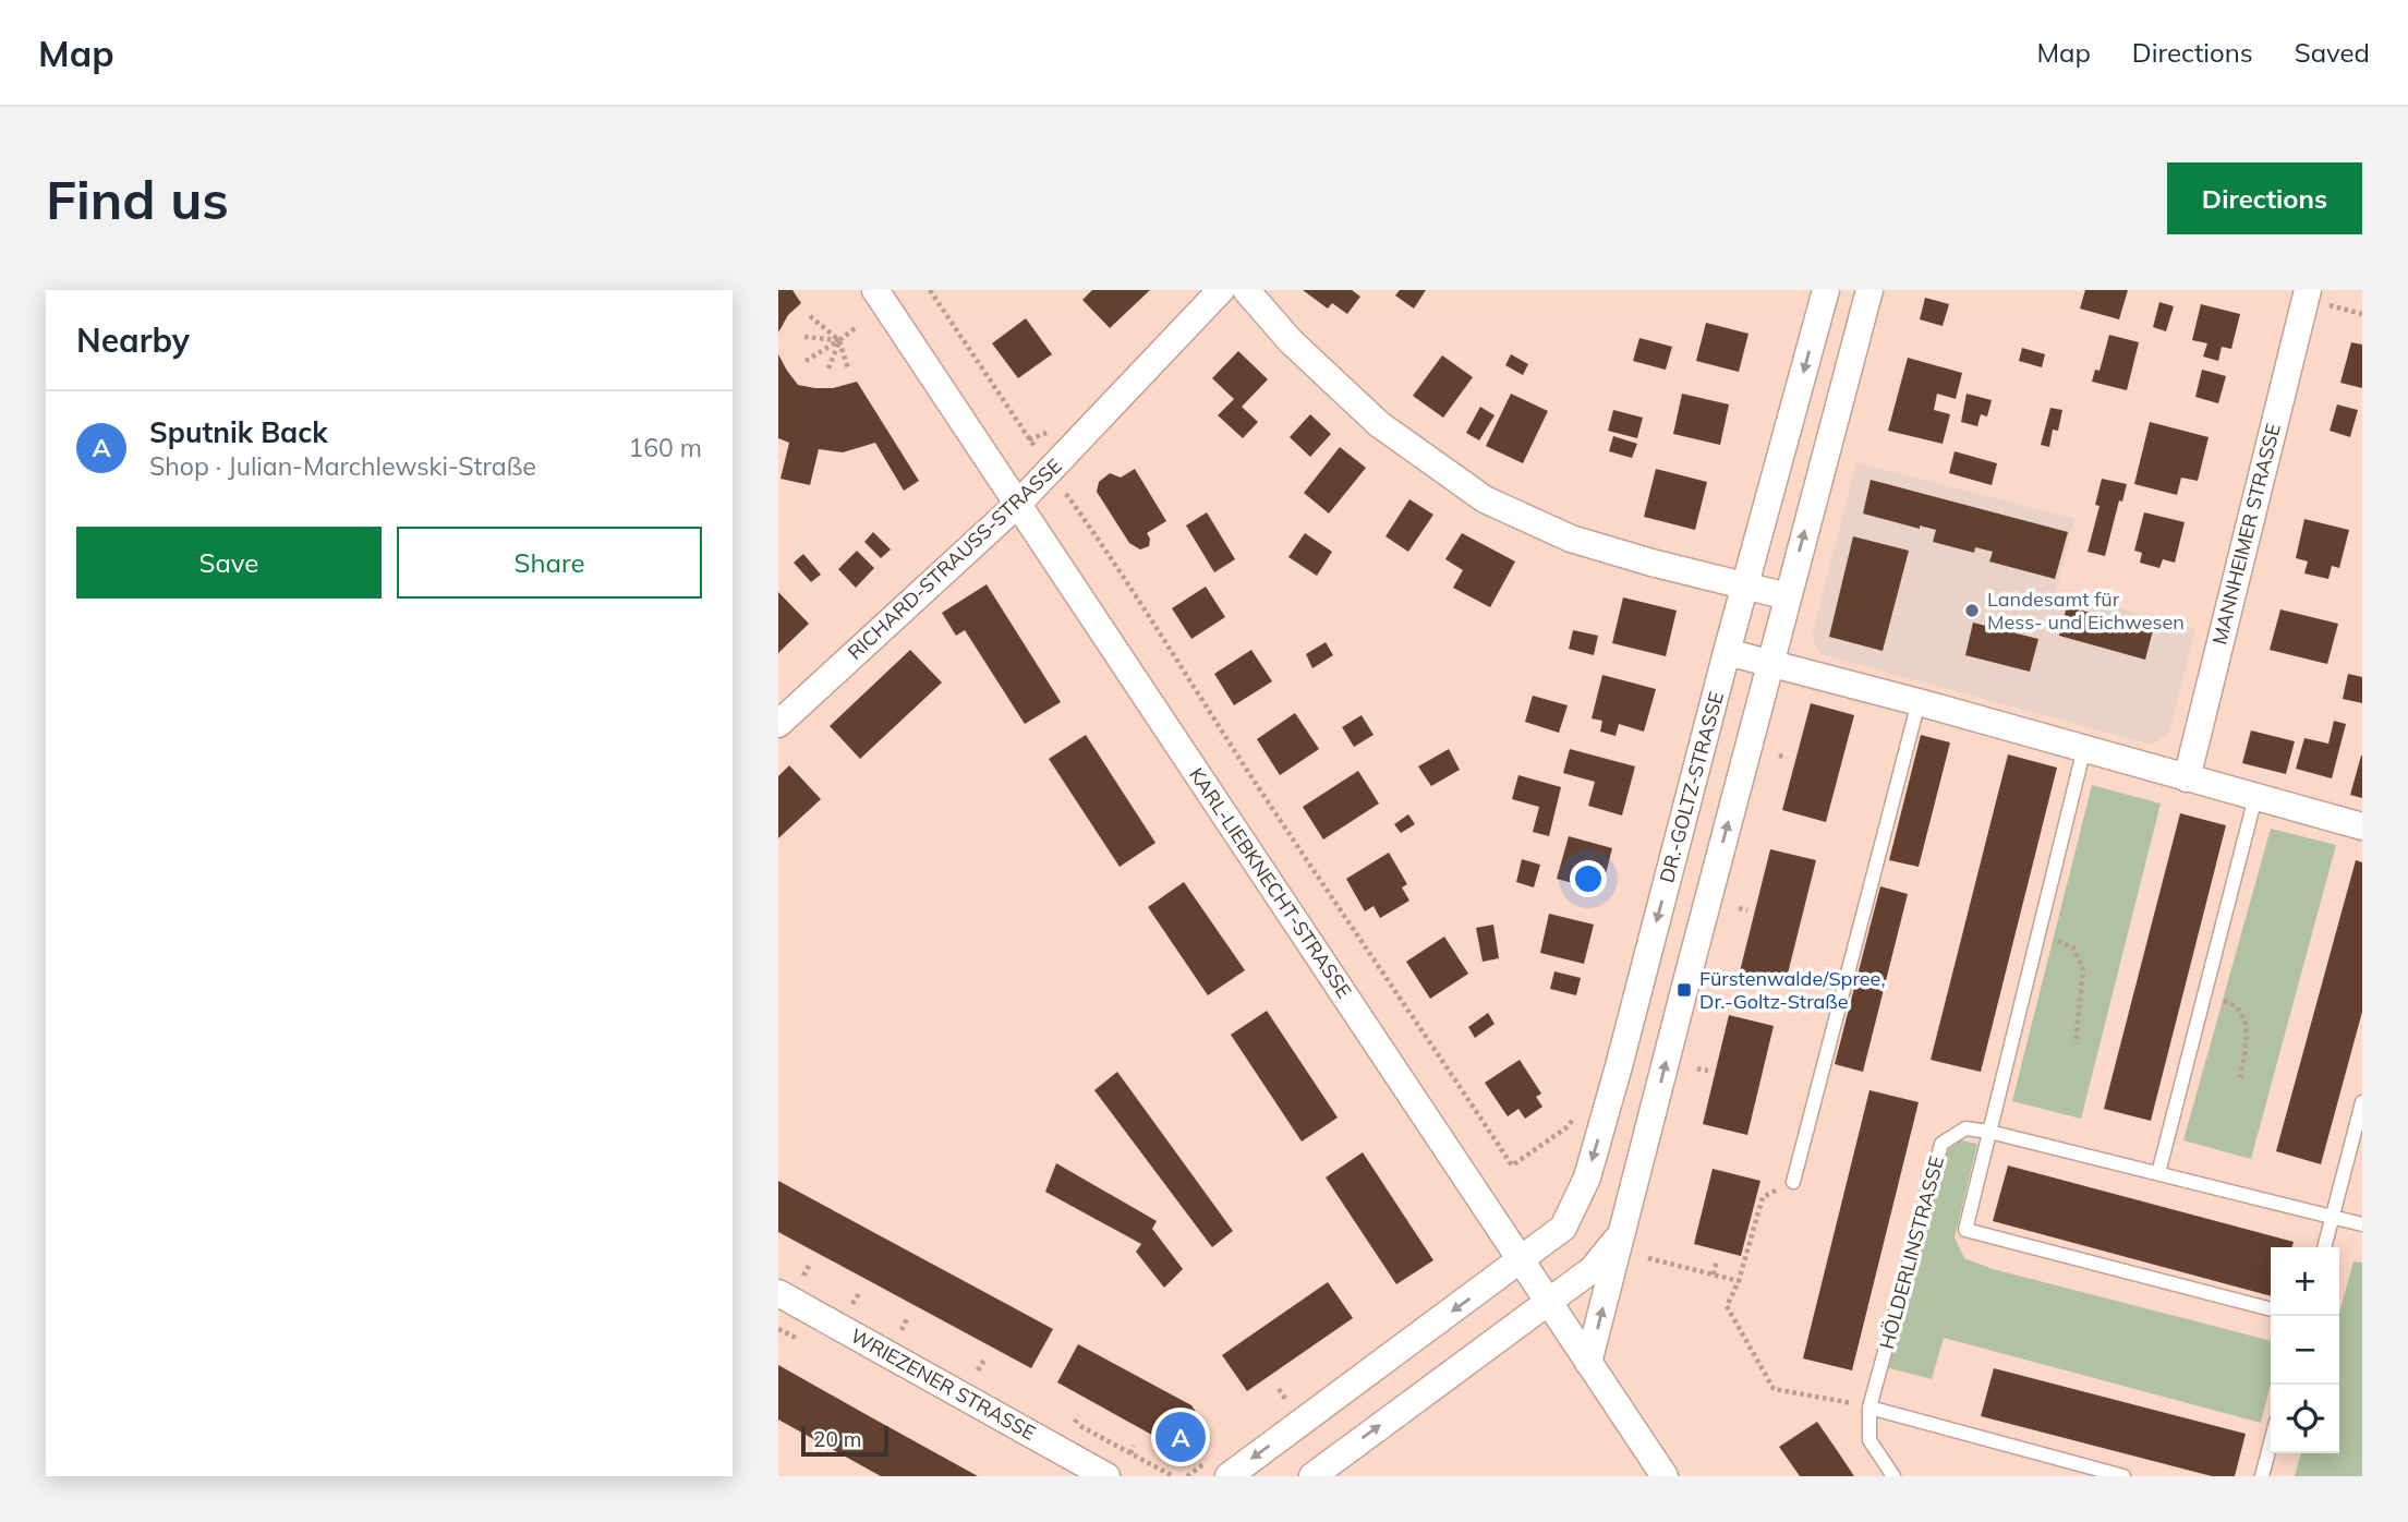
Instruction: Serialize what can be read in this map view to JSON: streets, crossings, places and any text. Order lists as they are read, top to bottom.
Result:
{
  "streets": {
    "street": [
      "MANNHEIMER STRASSE",
      "RICHARD-STRAUSS-STRASSE",
      "DR.-GOLTZ-STRASSE",
      "KARL-LIEBKNECHT-STRASSE",
      "WRIEZENER STRASSE"
    ],
    "lane": ["HÖLDERLINSTRASSE"]
  },
  "crossings": [
    ["RICHARD-STRAUSS-STRASSE", "KARL-LIEBKNECHT-STRASSE"],
    ["DR.-GOLTZ-STRASSE", "KARL-LIEBKNECHT-STRASSE"]
  ],
  "places": {
    "other": ["Landesamt für Mess- und Eichwesen"],
    "transit": ["Fürstenwalde/Spree, Dr.-Goltz-Straße"]
  },
  "scale_bar": "20 m",
  "page": {
    "header": "Map",
    "nav": ["Map", "Directions", "Saved"],
    "buttons": [
      "Directions",
      ["Save", "Share"]
    ],
    "title": "Find us",
    "heading": "Nearby",
    "list": [
      {
        "mark": "A",
        "name": "Sputnik Back",
        "note": "Shop · Julian-Marchlewski-Straße",
        "value": "160 m"
      }
    ],
    "map_buttons": ["+", "−"],
    "pins": "A",
    "scale": "20 m"
  }
}
